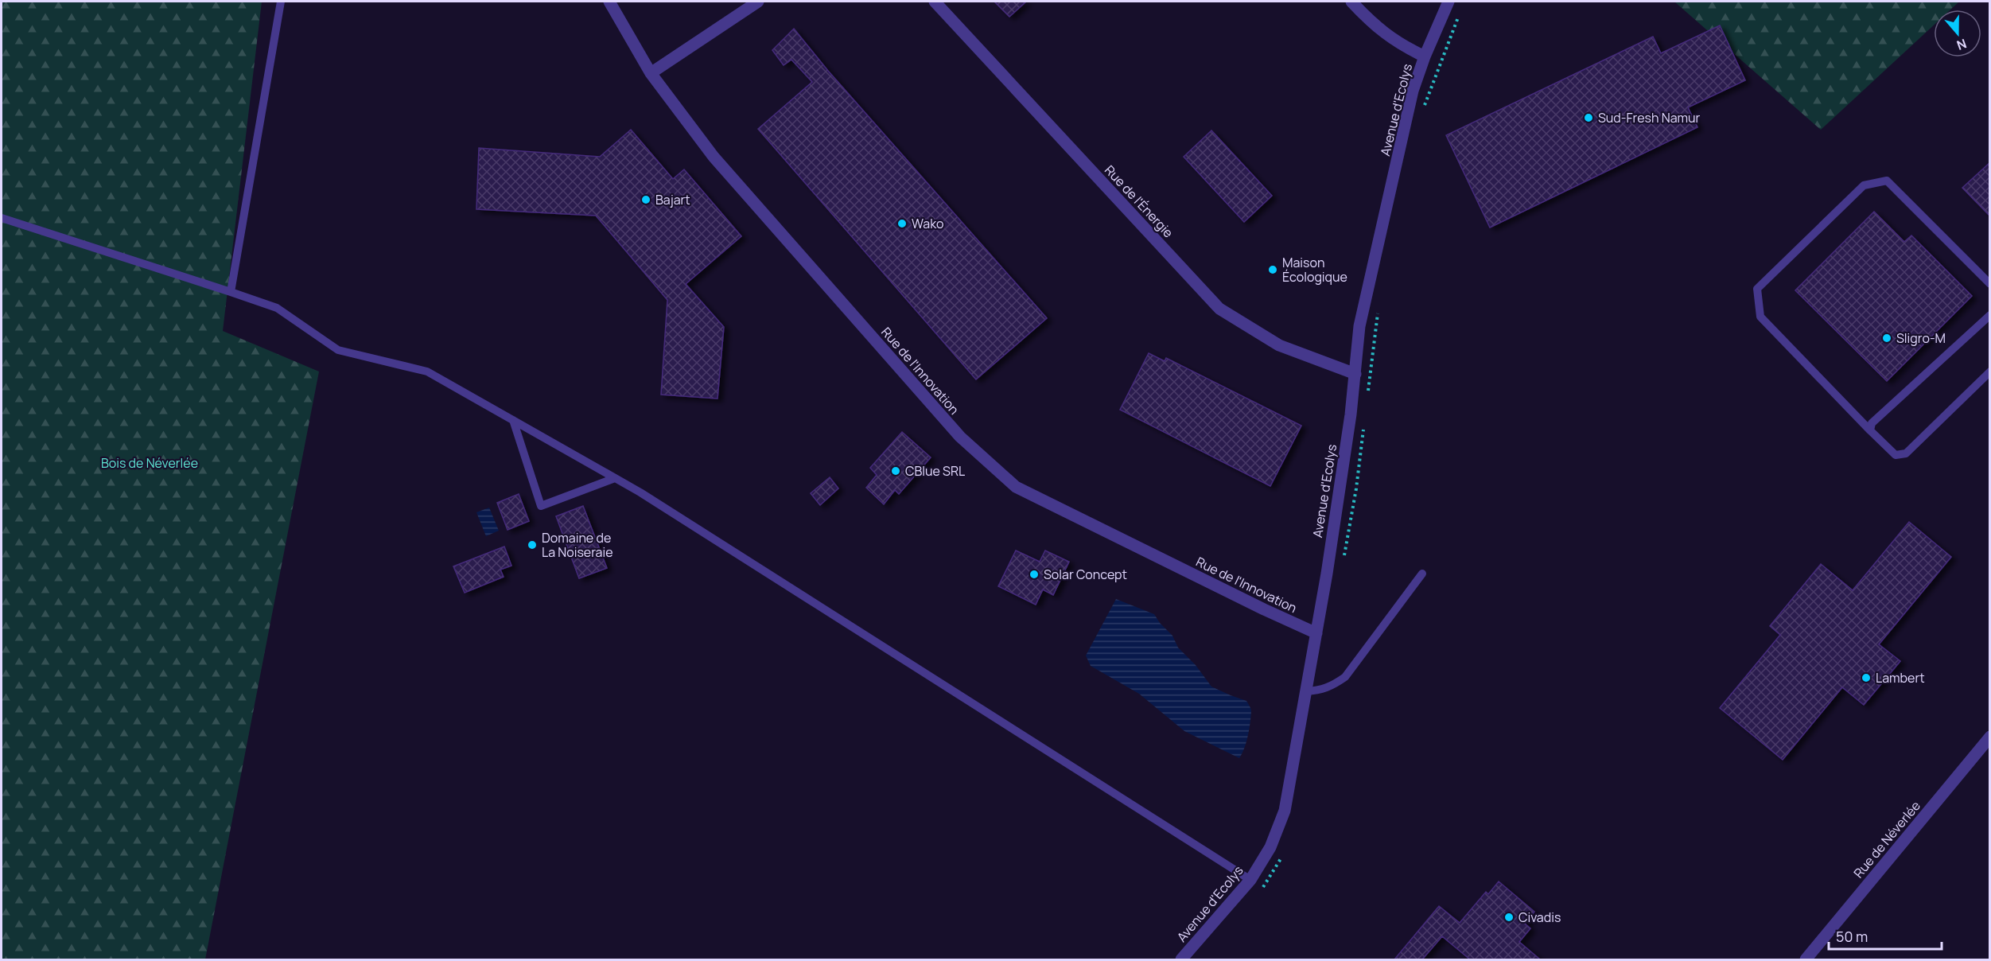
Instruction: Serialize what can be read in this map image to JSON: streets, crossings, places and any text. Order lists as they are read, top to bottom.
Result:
{
  "streets": {
    "street": [
      "Avenue d'Ecolys",
      "Rue de l'Énergie",
      "Rue de l'Innovation",
      "Rue de Néverlée"
    ]
  },
  "crossings": [
    ["Avenue d'Ecolys", "Rue de l'Énergie"],
    ["Avenue d'Ecolys", "Rue de l'Innovation"]
  ],
  "parks": ["Bois de Néverlée"],
  "places": [
    "Sud-Fresh Namur",
    "Bajart",
    "Wako",
    "Maison Écologique",
    "Sligro-M",
    "CBlue SRL",
    "Domaine de La Noiseraie",
    "Solar Concept",
    "Lambert",
    "Civadis"
  ],
  "scale_bar": "50 m",
  "north": "bottom"
}
